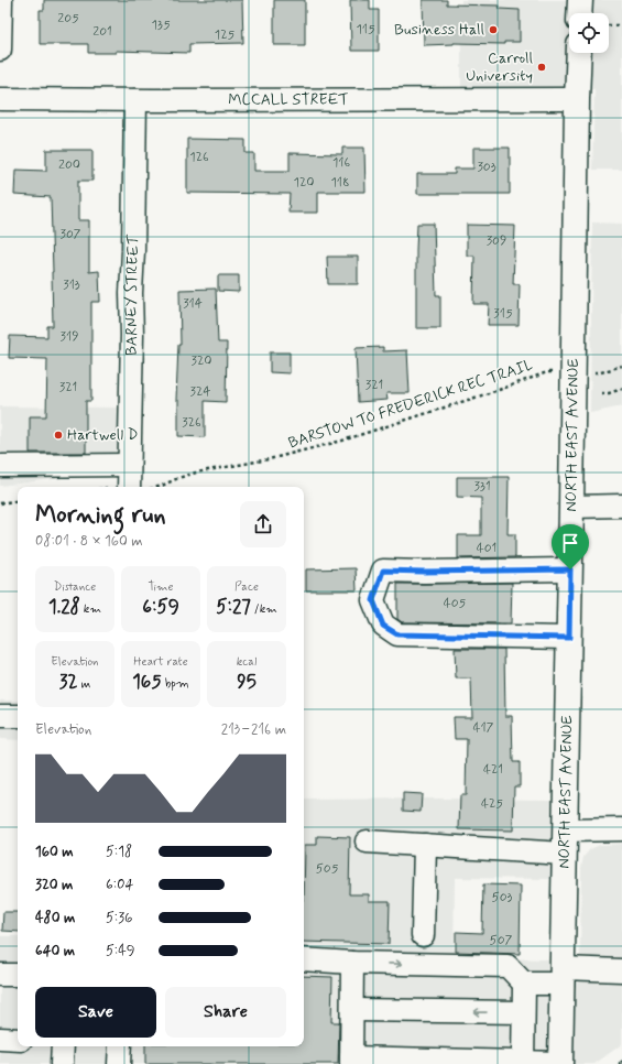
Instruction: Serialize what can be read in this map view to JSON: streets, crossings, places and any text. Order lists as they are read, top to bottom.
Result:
{
  "streets": {
    "main road": ["NORTH EAST AVENUE"],
    "street": ["MCCALL STREET", "BARNEY STREET"],
    "path": ["BARSTOW TO FREDERICK REC TRAIL"]
  },
  "crossings": [
    ["MCCALL STREET", "BARNEY STREET"],
    ["MCCALL STREET", "NORTH EAST AVENUE"]
  ],
  "places": ["Business Hall", "Carroll University", "Hartwell D"],
  "house_numbers": [
    "205",
    "135",
    "115",
    "201",
    "125",
    "126",
    "116",
    "200",
    "303",
    "120",
    "118",
    "307",
    "309",
    "313",
    "314",
    "315",
    "319",
    "320",
    "321",
    "321",
    "324",
    "326",
    "331",
    "401",
    "405",
    "417",
    "421",
    "425",
    "505",
    "503",
    "507"
  ],
  "page": {
    "heading": ["Morning run", "08:01 · 8 × 160 m"],
    "stats": [
      ["Distance", "1.28 km"],
      ["Time", "6:59"],
      ["Pace", "5:27 /km"],
      ["Elevation", "32 m"],
      ["Heart rate", "165 bpm"],
      ["kcal", "95"]
    ],
    "chart": ["Elevation", "213–216 m"],
    "list": [
      {
        "name": "160 m",
        "note": "5:18"
      },
      {
        "name": "320 m",
        "note": "6:04"
      },
      {
        "name": "480 m",
        "note": "5:36"
      },
      {
        "name": "640 m",
        "note": "5:49"
      }
    ],
    "buttons": ["Save", "Share"]
  }
}
